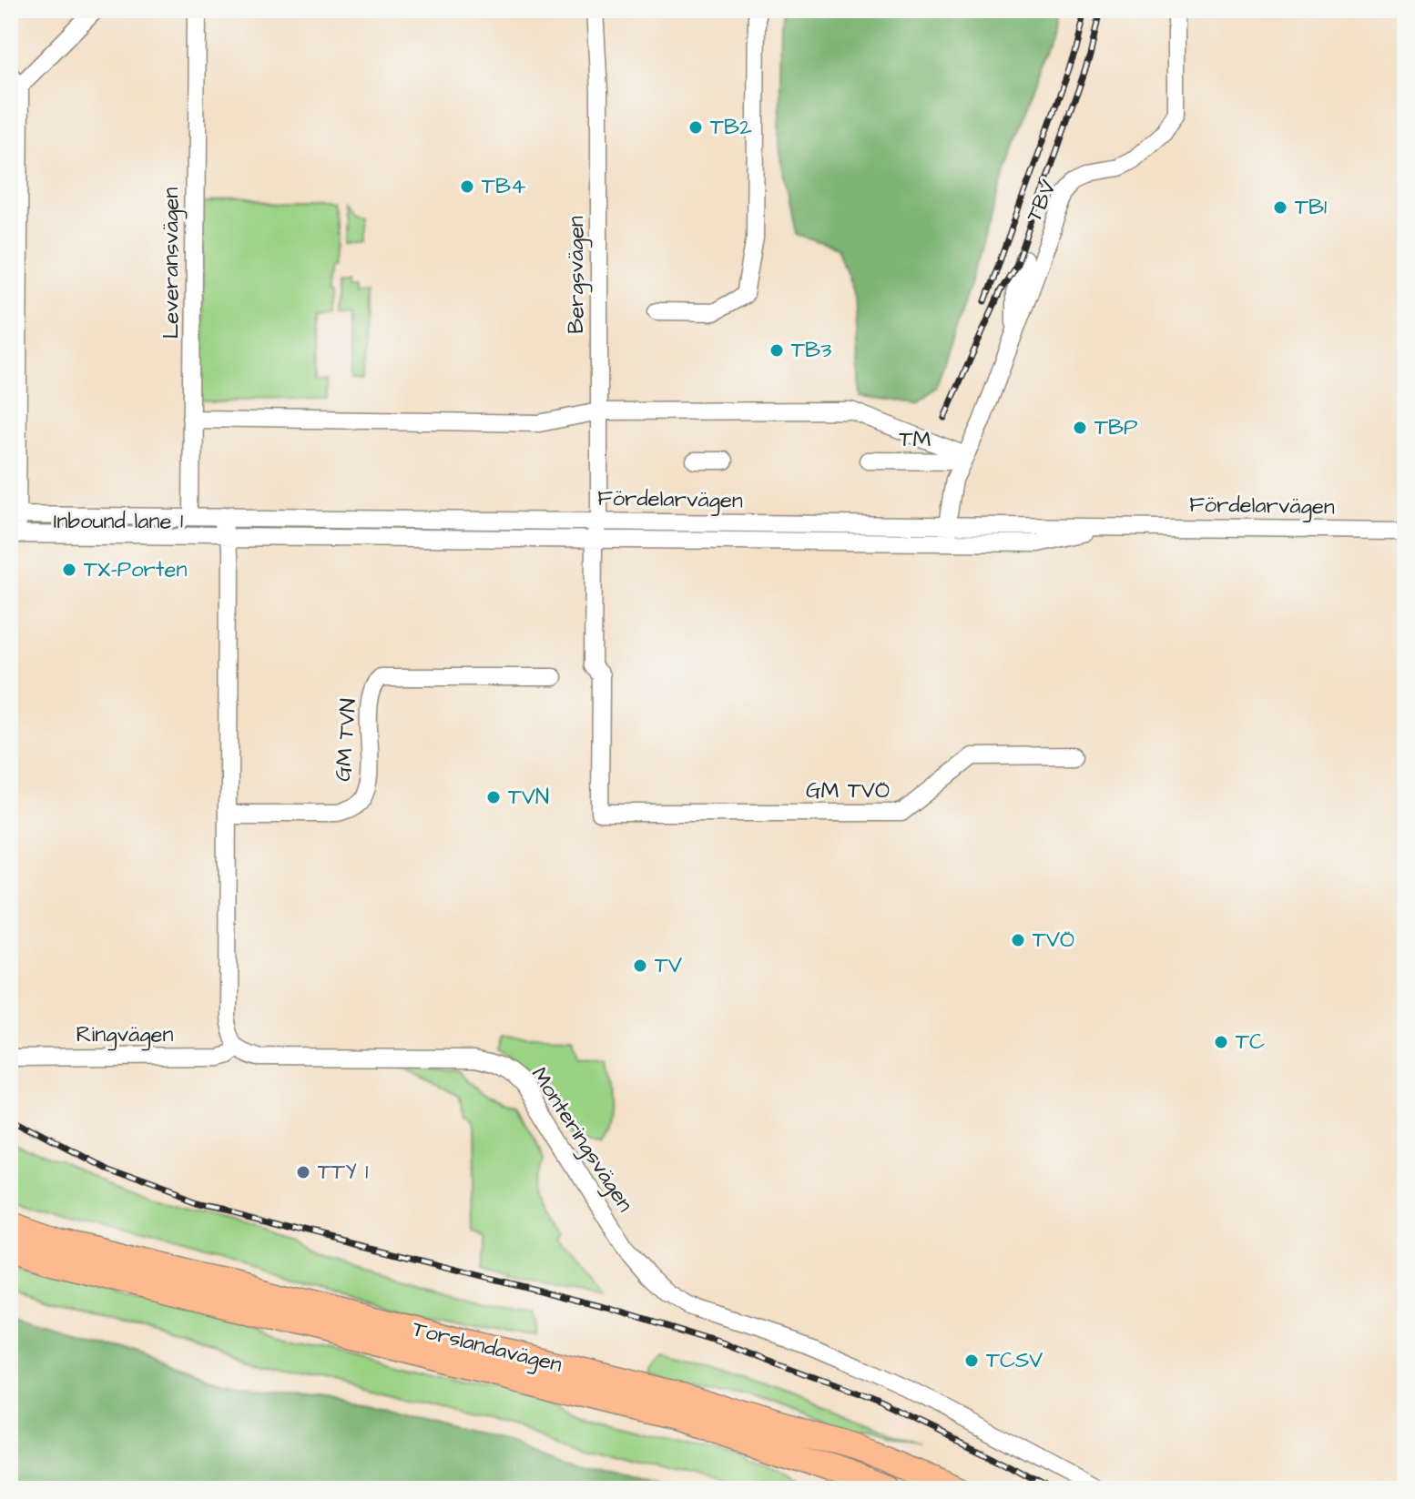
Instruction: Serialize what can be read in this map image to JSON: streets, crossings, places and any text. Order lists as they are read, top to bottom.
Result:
{
  "streets": {
    "main road": ["Torslandavägen"],
    "street": [
      "TBV",
      "Leveransvägen",
      "Bergsvägen",
      "TM",
      "Fördelarvägen",
      "Inbound lane 1",
      "GM TVN",
      "GM TVÖ",
      "Ringvägen",
      "Monteringsvägen"
    ]
  },
  "crossings": [
    ["TBV", "TM"],
    ["TBV", "Fördelarvägen"],
    ["Bergsvägen", "Fördelarvägen"],
    ["Bergsvägen", "GM TVÖ"],
    ["Fördelarvägen", "Inbound lane 1"],
    ["Fördelarvägen", "GM TVÖ"],
    ["Ringvägen", "Monteringsvägen"]
  ],
  "places": [
    "TB2",
    "TB4",
    "TB1",
    "TB3",
    "TBP",
    "TX-Porten",
    "TVN",
    "TVÖ",
    "TV",
    "TC",
    "TTY 1",
    "TCSV"
  ]
}
